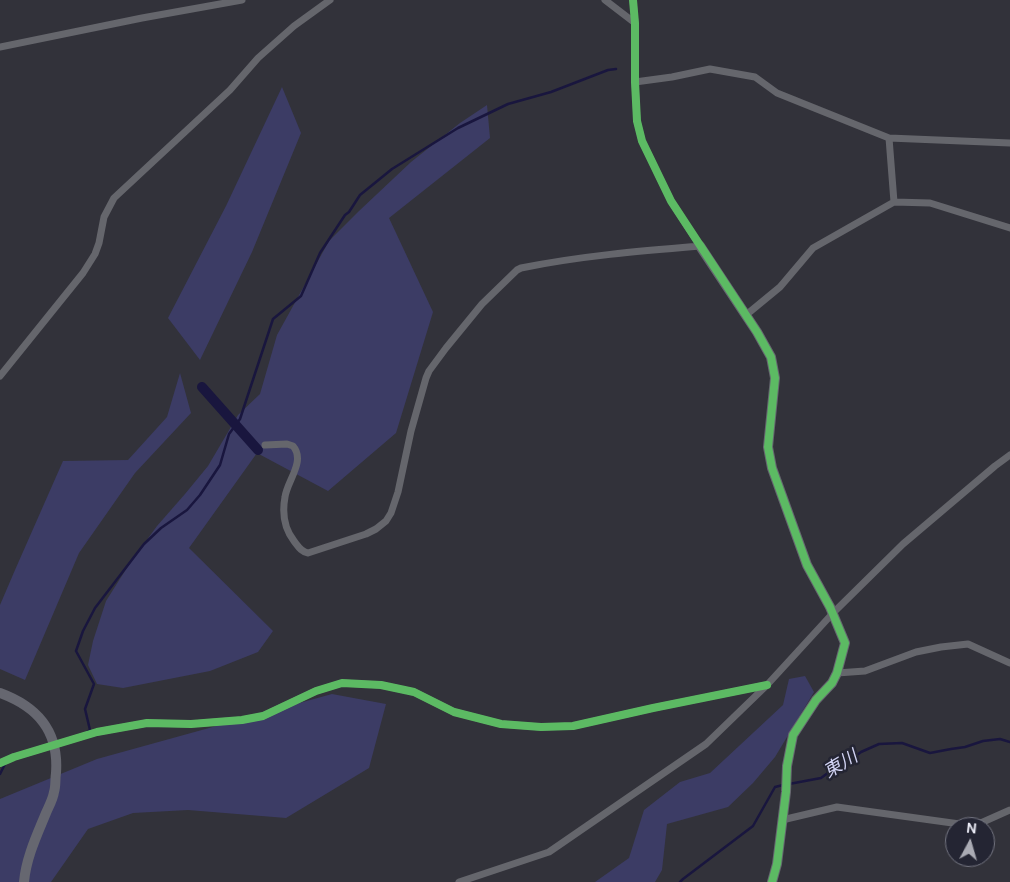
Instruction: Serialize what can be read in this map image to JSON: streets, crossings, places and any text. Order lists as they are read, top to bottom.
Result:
{
  "water": ["東川"],
  "north": "top"
}
